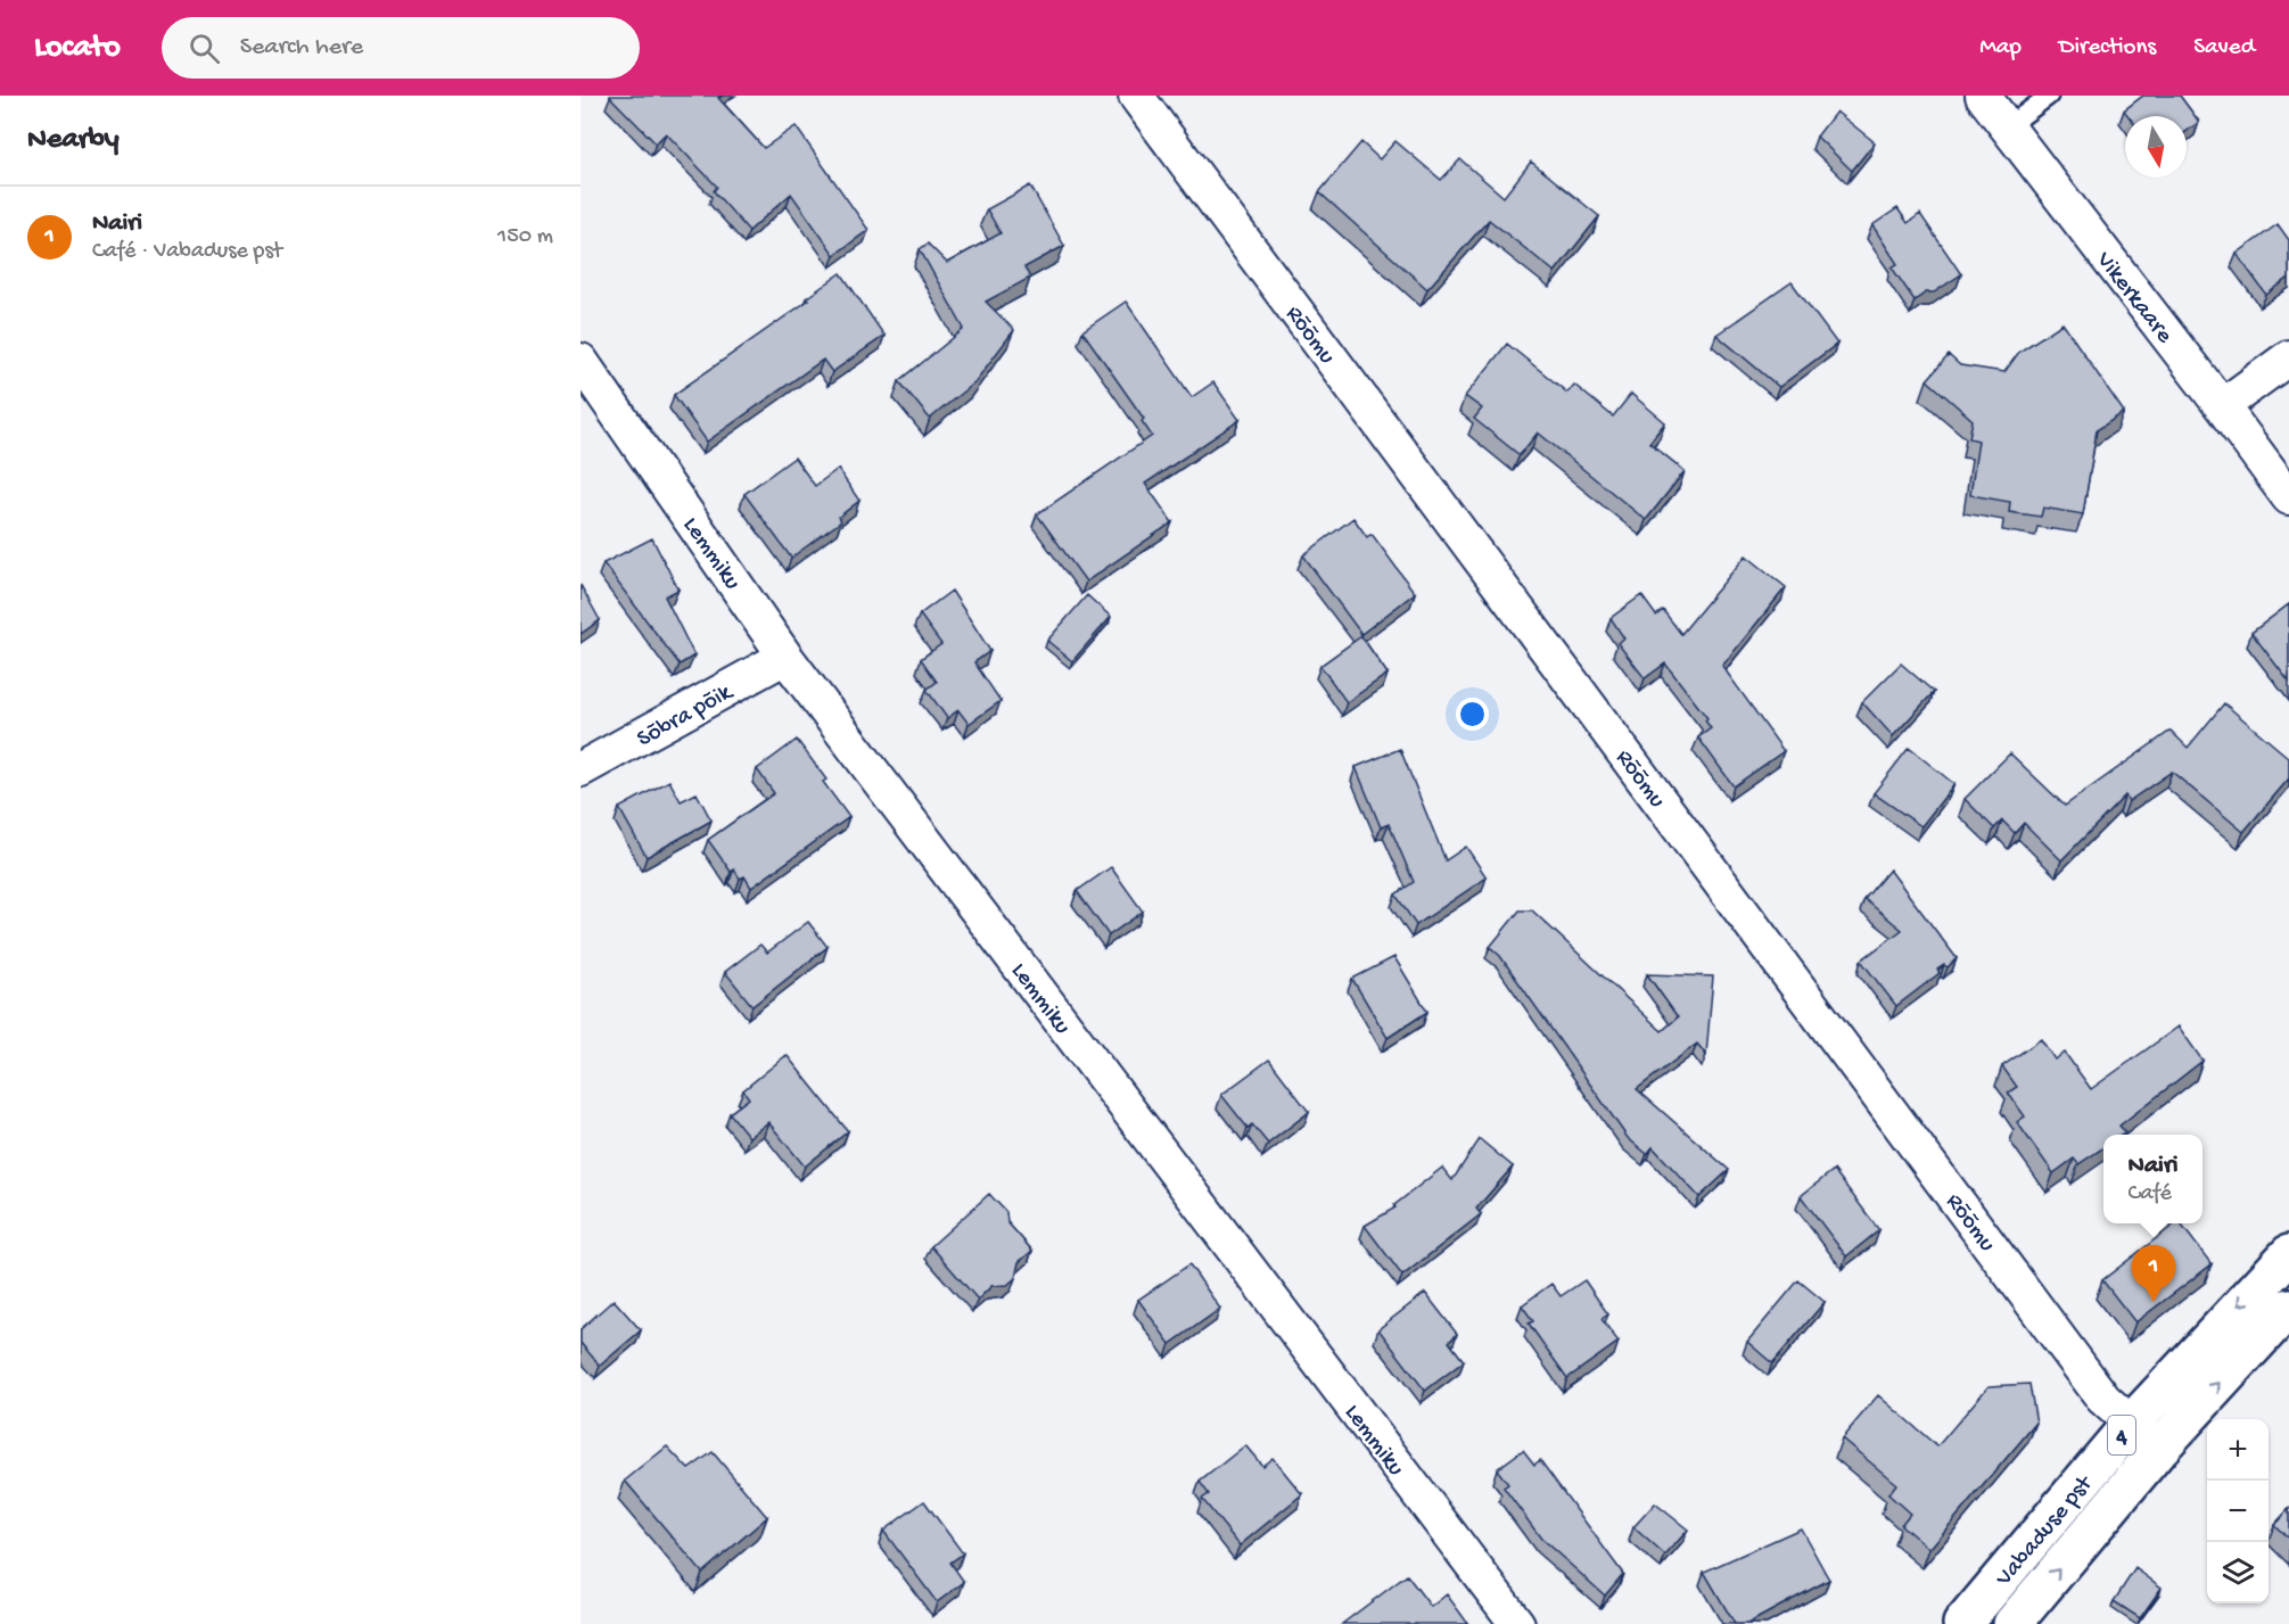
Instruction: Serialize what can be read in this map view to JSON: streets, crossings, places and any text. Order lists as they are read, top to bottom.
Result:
{
  "streets": {
    "highway": ["4", "Vabaduse pst"],
    "street": [
      "Vikerkaare",
      "Rõõmu",
      "Lemmiku",
      "Sõbra põik"
    ]
  },
  "crossings": [
    ["Rõõmu", "Vabaduse pst"],
    ["Lemmiku", "Sõbra põik"]
  ],
  "north": "bottom",
  "page": {
    "header": "Locato",
    "search": "Search here",
    "nav": ["Map", "Directions", "Saved"],
    "heading": "Nearby",
    "list": [
      {
        "mark": "1",
        "name": "Nairi",
        "note": "Café · Vabaduse pst",
        "value": "150 m"
      }
    ],
    "popup": ["Nairi", "Café"],
    "pins": "1",
    "map_buttons": ["+", "−"]
  }
}
